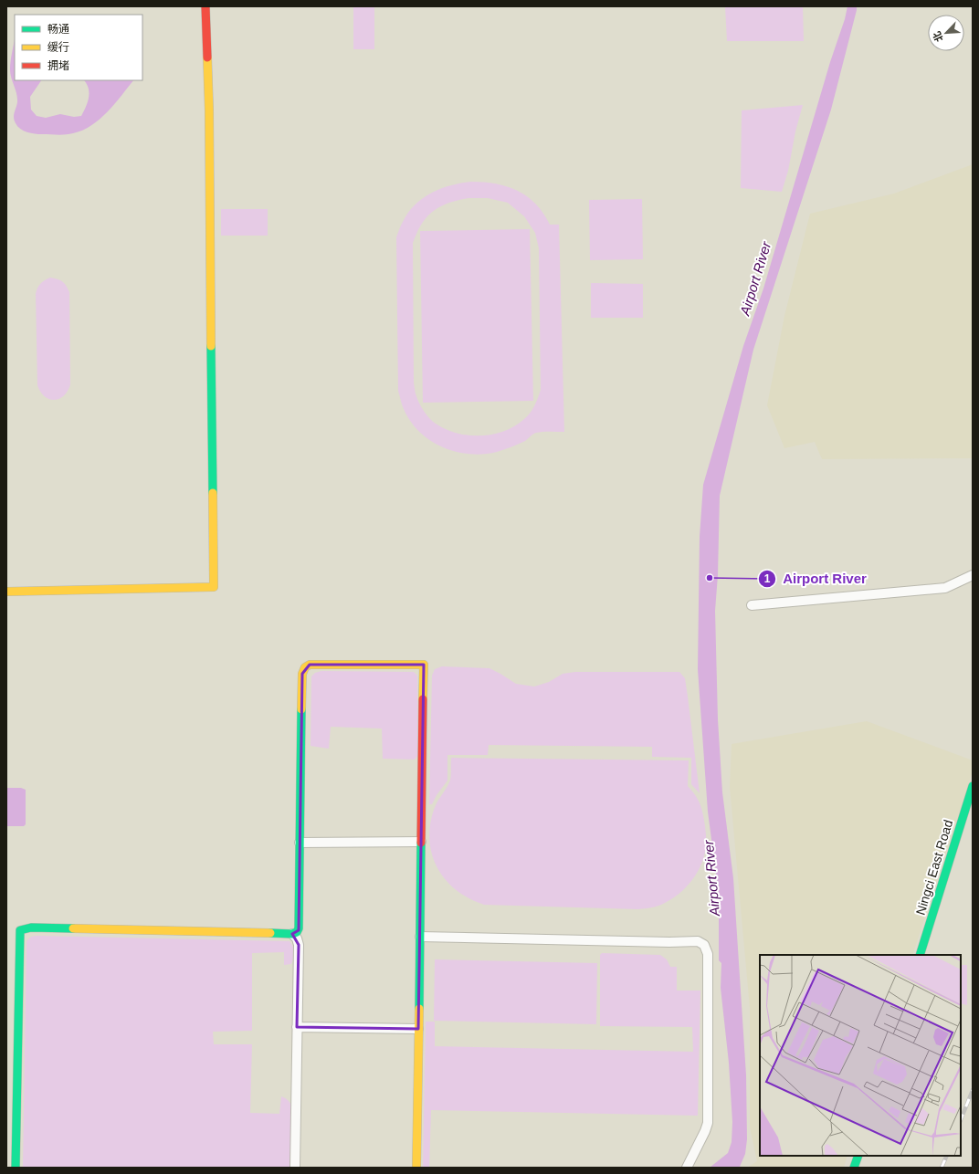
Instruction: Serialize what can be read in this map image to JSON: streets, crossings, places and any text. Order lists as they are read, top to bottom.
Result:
{
  "streets": {
    "street": ["Ningci East Road"]
  },
  "water": ["Airport River"],
  "places": ["Airport River"],
  "legend": ["畅通", "缓行", "拥堵"],
  "north": "bottom left"
}
